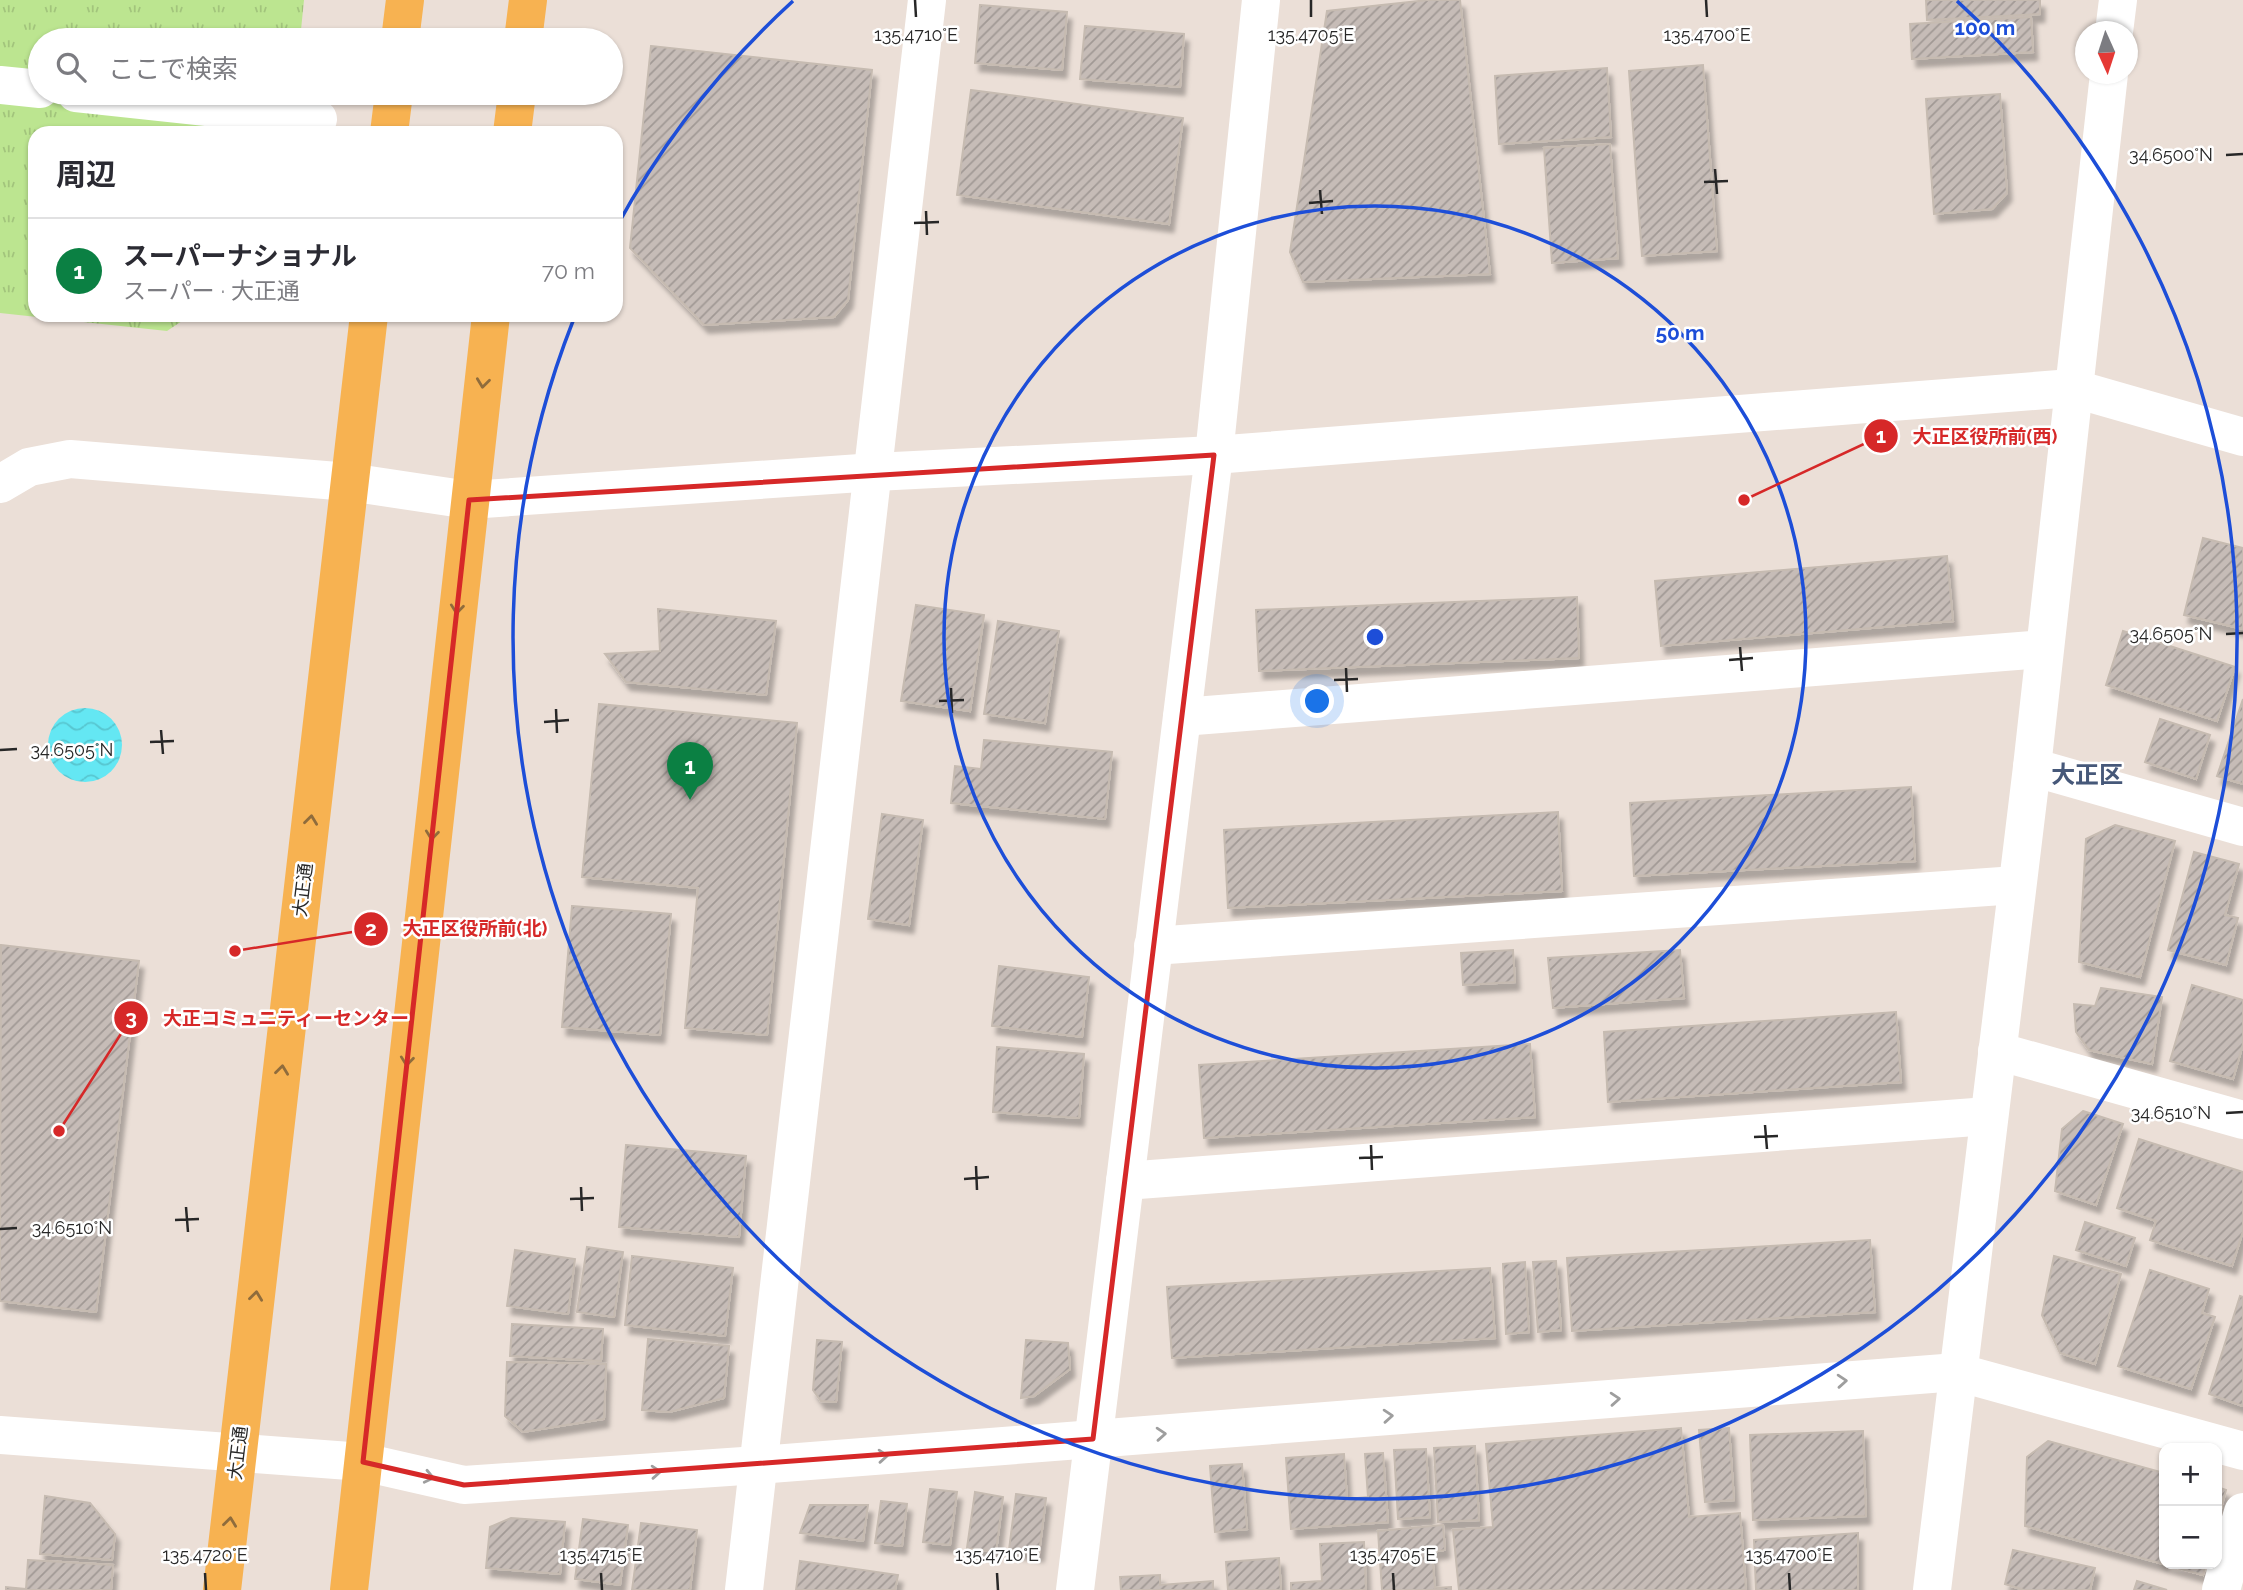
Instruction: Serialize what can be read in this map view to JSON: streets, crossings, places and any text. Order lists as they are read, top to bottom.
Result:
{
  "streets": {
    "main road": ["大正通"]
  },
  "districts": ["大正区"],
  "places": ["大正区役所前(西)", "大正区役所前(北)", "大正コミュニティーセンター"],
  "north": "bottom",
  "page": {
    "search": "ここで検索",
    "heading": "周辺",
    "list": [
      {
        "mark": "1",
        "name": "スーパーナショナル",
        "note": "スーパー · 大正通",
        "value": "70 m"
      }
    ],
    "pins": "1",
    "map_buttons": ["+", "−"]
  },
  "coordinates": [
    "135.4710°E",
    "135.4705°E",
    "135.4700°E",
    "34.6500°N",
    "34.6505°N",
    "34.6510°N",
    "135.4720°E",
    "135.4715°E"
  ],
  "rings": ["100 m", "50 m"]
}
